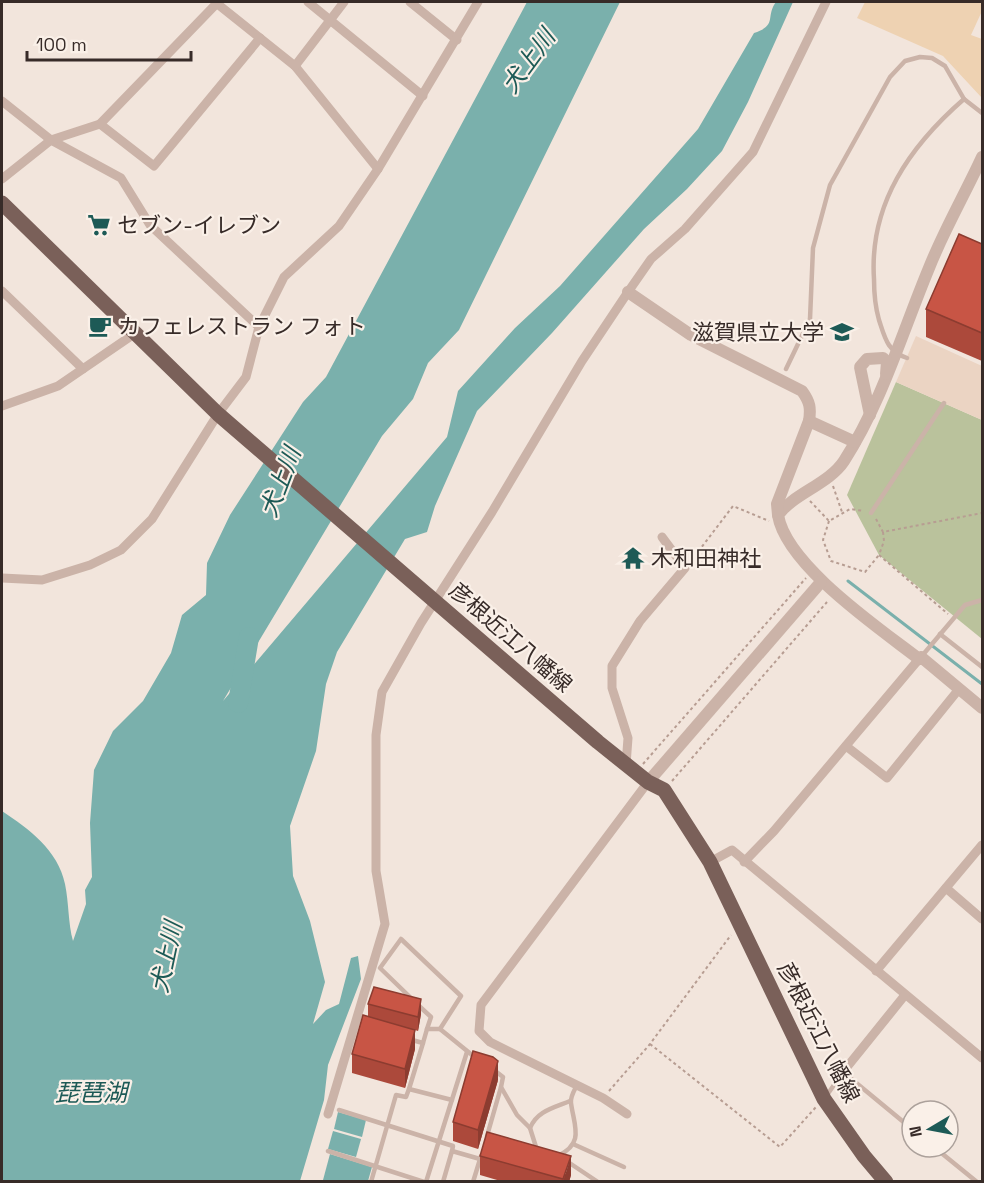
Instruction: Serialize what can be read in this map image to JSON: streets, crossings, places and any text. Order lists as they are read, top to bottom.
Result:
{
  "streets": {
    "main road": ["彦根近江八幡線"]
  },
  "water": ["犬上川", "琵琶湖"],
  "places": {
    "supermarket": ["セブン-イレブン"],
    "cafe": ["カフェレストラン フォト"],
    "school or university": ["滋賀県立大学"],
    "temple": ["木和田神社"]
  },
  "scale_bar": "100 m",
  "north": "left"
}
